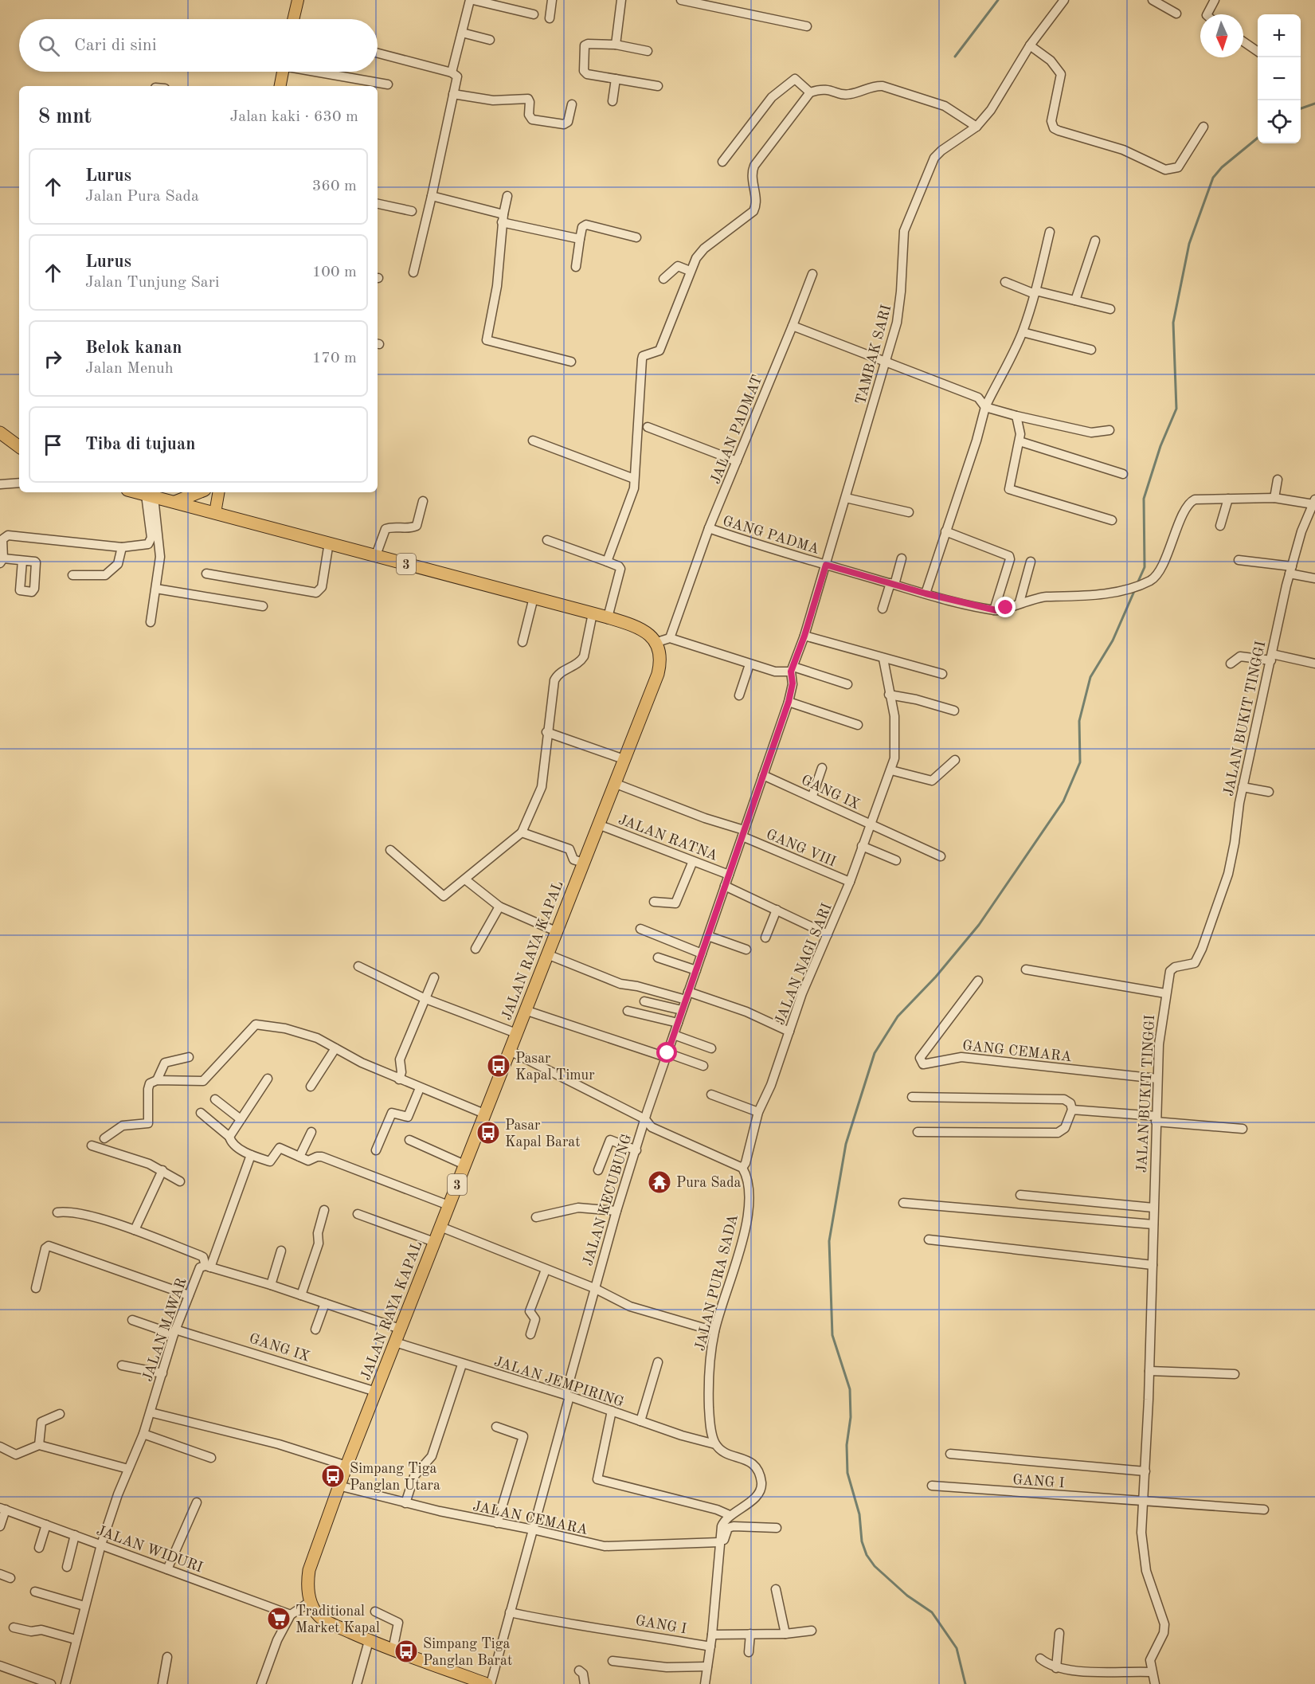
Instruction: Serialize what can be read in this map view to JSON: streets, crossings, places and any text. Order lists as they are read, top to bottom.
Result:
{
  "streets": {
    "highway": ["3", "JALAN RAYA KAPAL"],
    "street": [
      "TAMBAK SARI",
      "JALAN PADMAT",
      "GANG PADMA",
      "JALAN BUKIT TINGGI",
      "GANG IX",
      "JALAN RATNA",
      "GANG VIII",
      "JALAN NAGI SARI",
      "GANG CEMARA",
      "JALAN KECUBUNG",
      "JALAN PURA SADA",
      "JALAN MAWAR",
      "JALAN JEMPIRING",
      "GANG I",
      "JALAN CEMARA",
      "JALAN WIDURI"
    ]
  },
  "crossings": [
    ["TAMBAK SARI", "GANG PADMA"],
    ["JALAN PADMAT", "GANG PADMA"],
    ["3", "JALAN RAYA KAPAL"],
    ["JALAN BUKIT TINGGI", "GANG CEMARA"],
    ["JALAN BUKIT TINGGI", "GANG I"],
    ["GANG IX", "JALAN RAYA KAPAL"],
    ["GANG IX", "JALAN NAGI SARI"],
    ["GANG IX", "JALAN MAWAR"],
    ["JALAN RATNA", "JALAN RAYA KAPAL"],
    ["GANG VIII", "JALAN RAYA KAPAL"],
    ["GANG VIII", "JALAN NAGI SARI"],
    ["JALAN RAYA KAPAL", "JALAN JEMPIRING"],
    ["JALAN RAYA KAPAL", "JALAN CEMARA"],
    ["JALAN NAGI SARI", "JALAN PURA SADA"],
    ["JALAN KECUBUNG", "JALAN JEMPIRING"],
    ["JALAN KECUBUNG", "GANG I"],
    ["JALAN KECUBUNG", "JALAN CEMARA"],
    ["JALAN PURA SADA", "JALAN JEMPIRING"],
    ["JALAN MAWAR", "JALAN WIDURI"]
  ],
  "places": {
    "bus stop": [
      "Pasar Kapal Timur",
      "Pasar Kapal Barat",
      "Simpang Tiga Panglan Utara",
      "Simpang Tiga Panglan Barat"
    ],
    "temple": ["Pura Sada"],
    "supermarket": ["Traditional Market Kapal"]
  },
  "north": "bottom",
  "page": {
    "map_buttons": ["+", "−"],
    "search": "Cari di sini",
    "heading": ["8 mnt", "Jalan kaki · 630 m"],
    "list": [
      ["Lurus", "Jalan Pura Sada", "360 m"],
      ["Lurus", "Jalan Tunjung Sari", "100 m"],
      ["Belok kanan", "Jalan Menuh", "170 m"],
      "Tiba di tujuan"
    ]
  }
}
